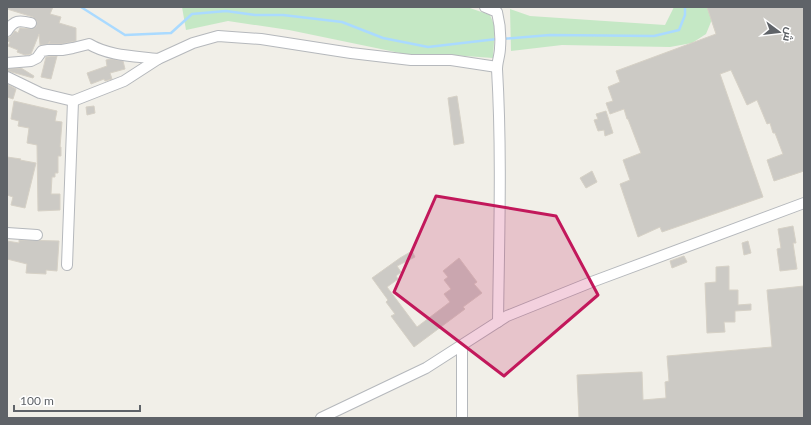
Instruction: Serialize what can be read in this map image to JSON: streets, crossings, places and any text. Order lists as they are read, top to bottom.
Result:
{
  "scale_bar": "100 m",
  "north": "right"
}
